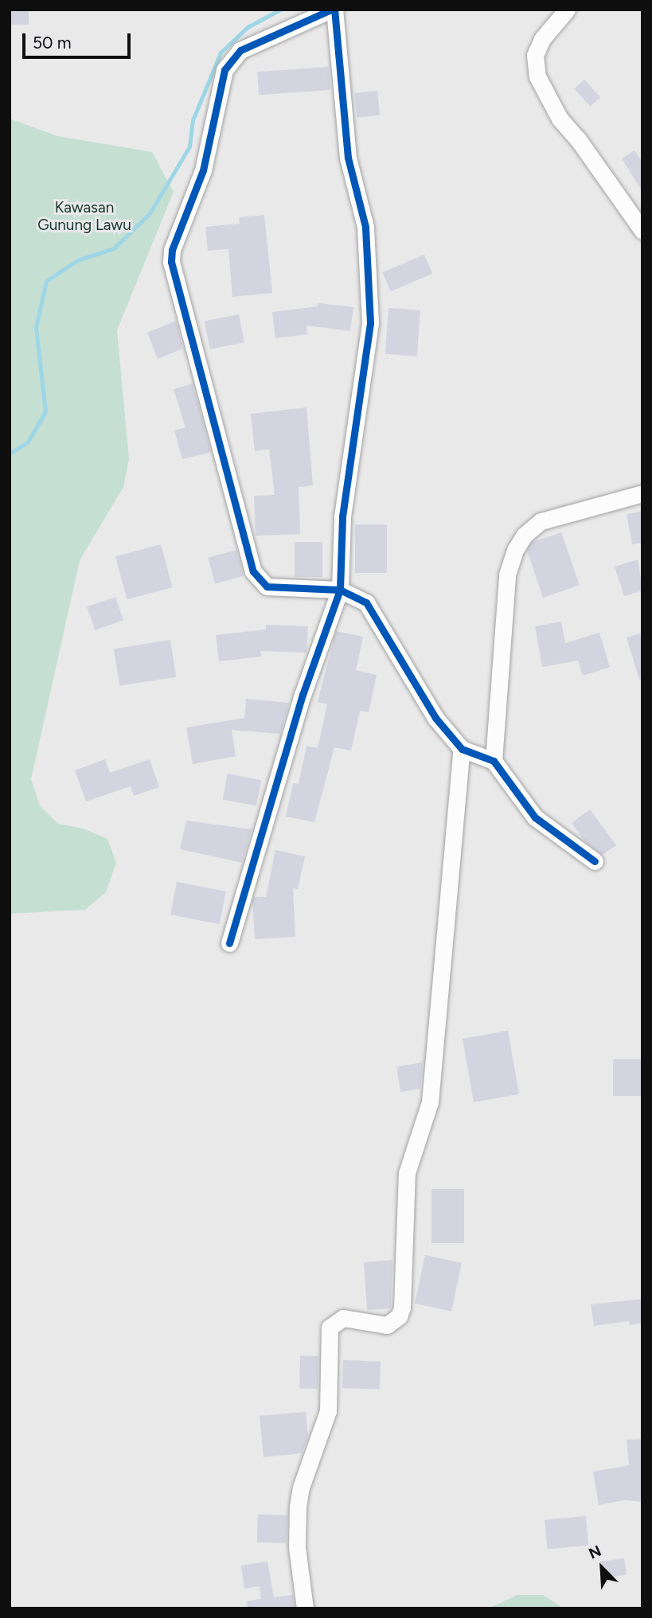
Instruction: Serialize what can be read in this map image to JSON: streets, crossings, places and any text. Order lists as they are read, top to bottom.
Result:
{
  "parks": ["Kawasan Gunung Lawu"],
  "scale_bar": "50 m",
  "north": "top left"
}
